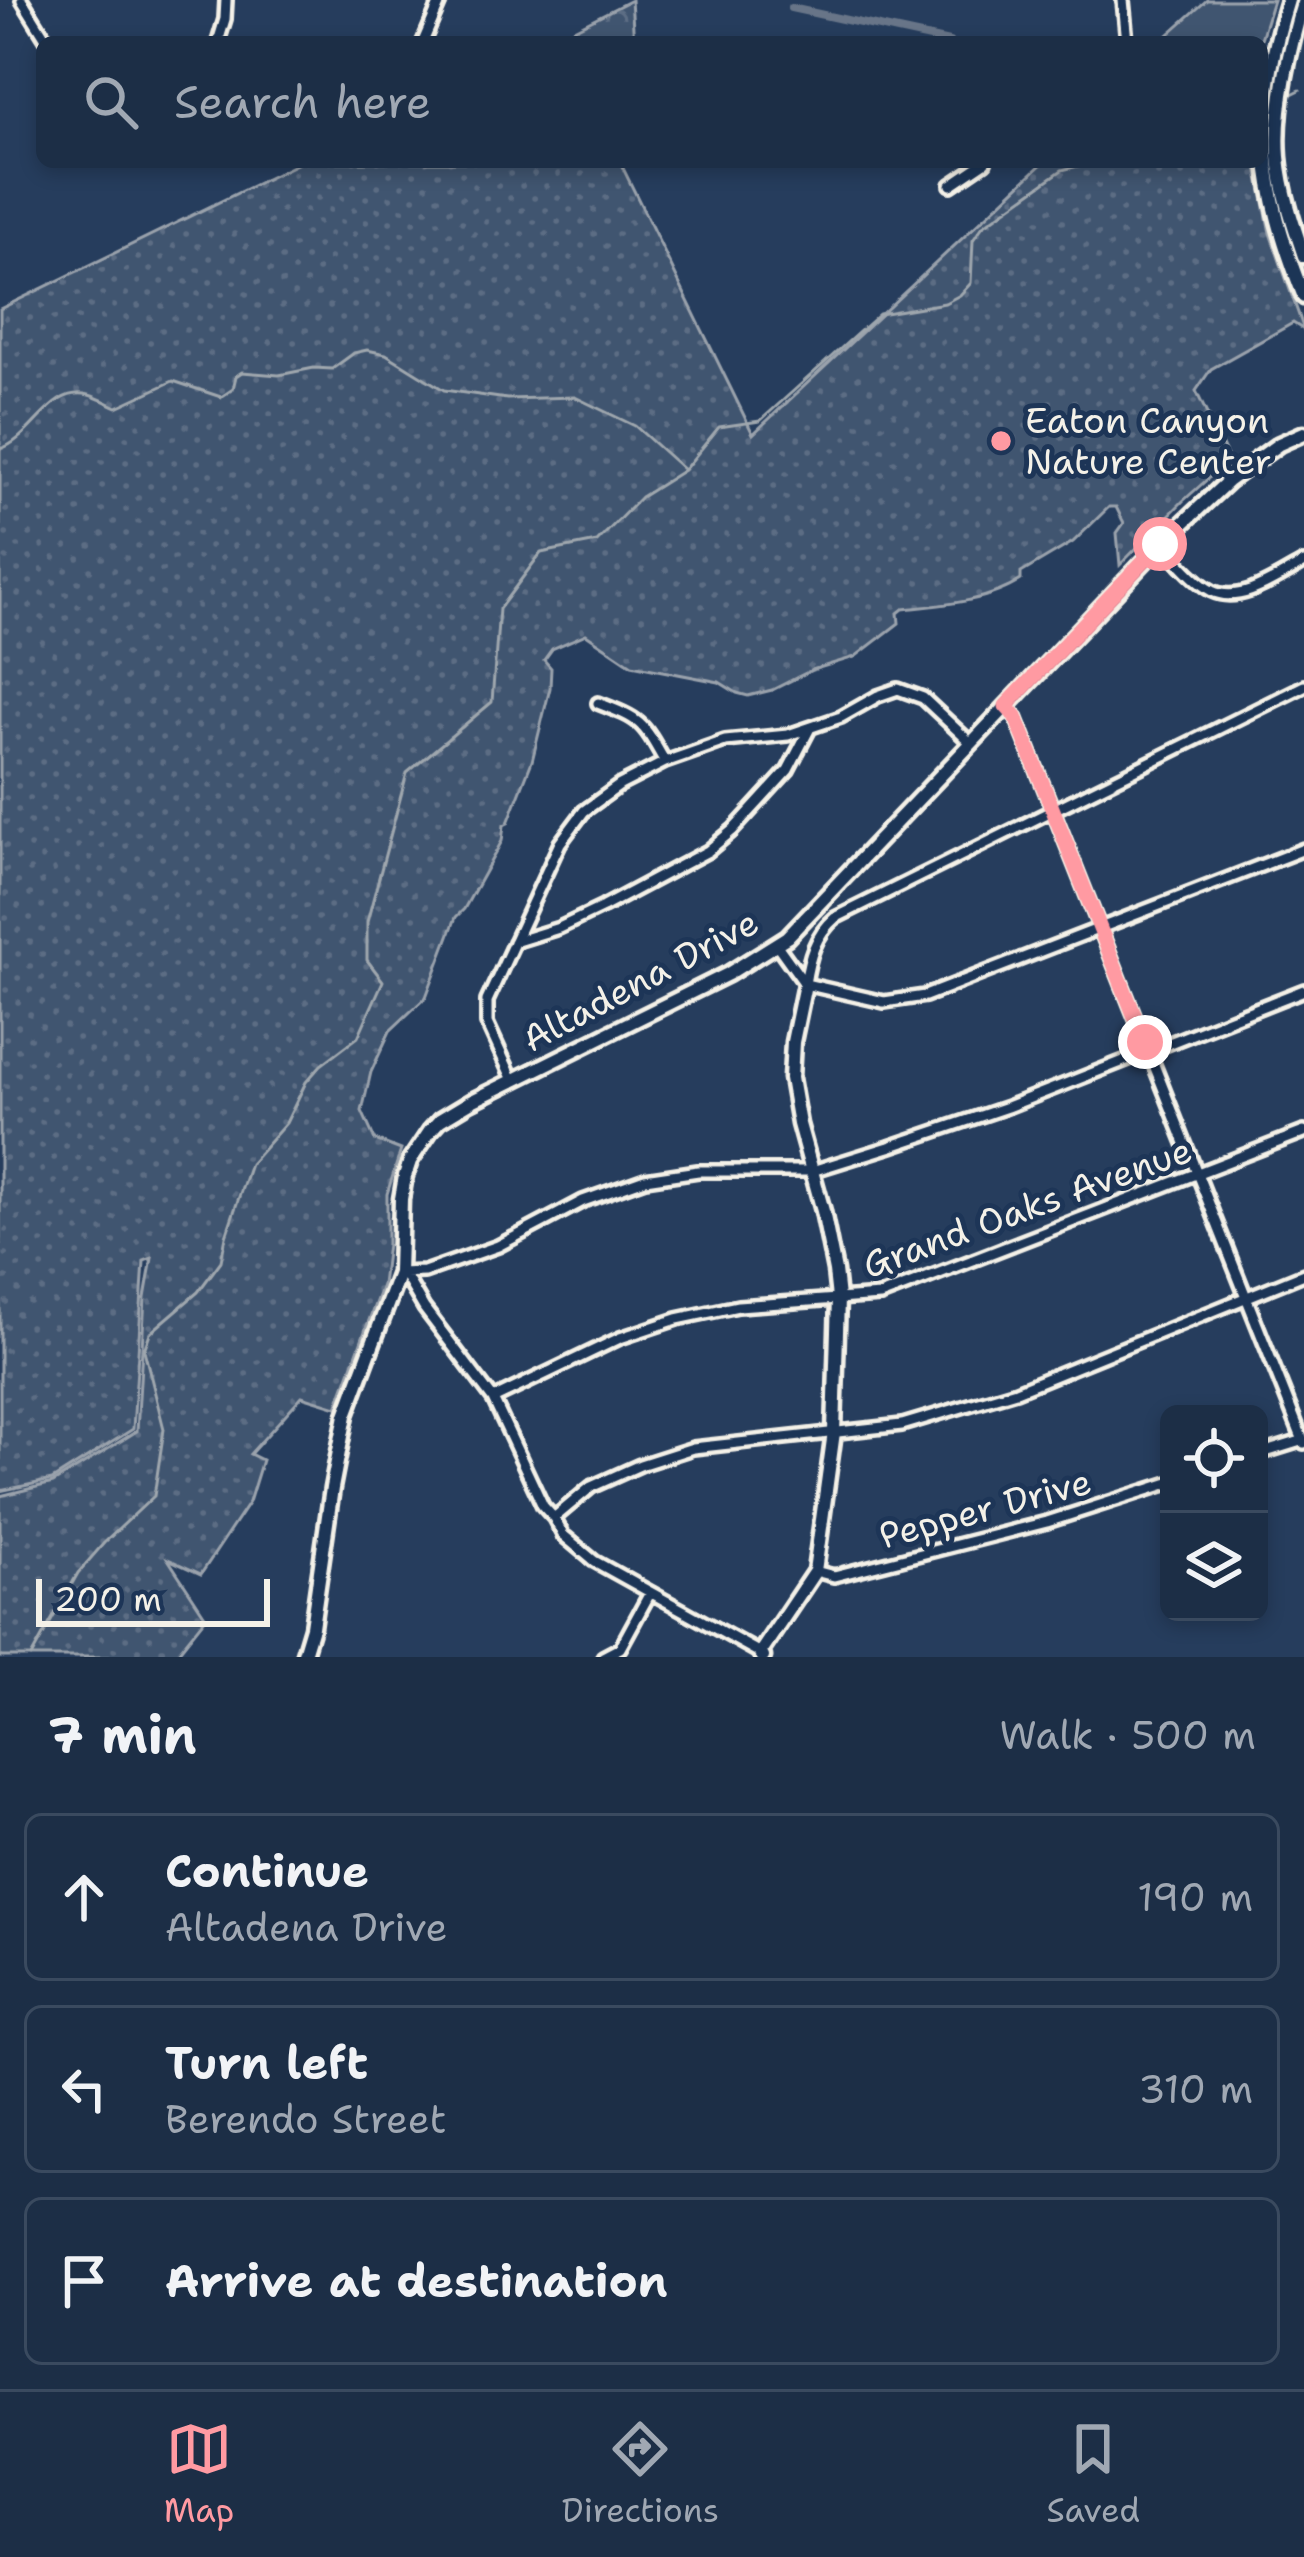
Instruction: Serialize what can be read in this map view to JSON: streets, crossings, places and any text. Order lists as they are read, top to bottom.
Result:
{
  "streets": {
    "main road": ["Altadena Drive"],
    "street": ["Grand Oaks Avenue", "Pepper Drive"]
  },
  "places": ["Eaton Canyon Nature Center"],
  "scale_bar": "200 m",
  "page": {
    "search": "Search here",
    "scale": "200 m",
    "heading": ["7 min", "Walk · 500 m"],
    "list": [
      ["Continue", "Altadena Drive", "190 m"],
      ["Turn left", "Berendo Street", "310 m"],
      "Arrive at destination"
    ],
    "nav": ["Map", "Directions", "Saved"]
  }
}
